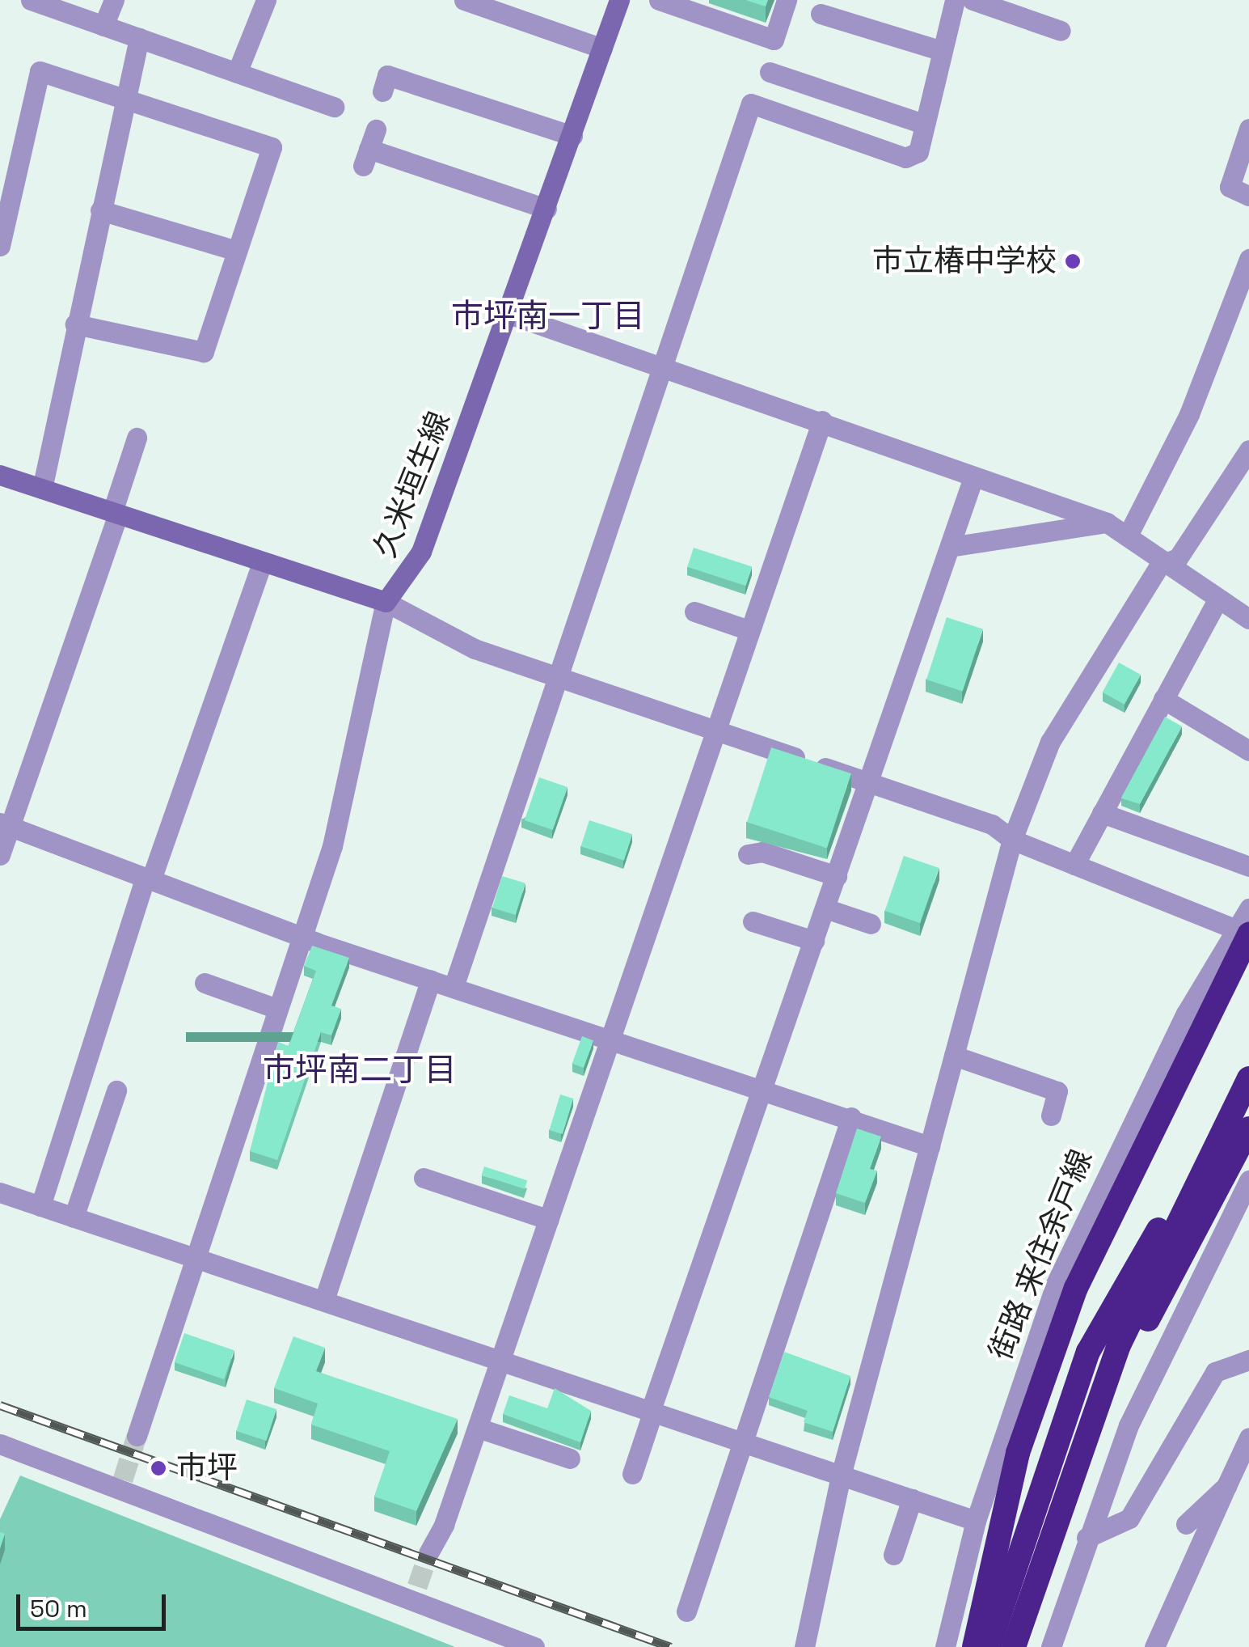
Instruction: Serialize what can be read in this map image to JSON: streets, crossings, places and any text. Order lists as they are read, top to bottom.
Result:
{
  "streets": {
    "main road": ["久米垣生線"],
    "street": ["街路 来住余戸線"]
  },
  "districts": ["市坪南一丁目", "市坪南二丁目"],
  "places": ["市立椿中学校", "市坪"],
  "scale_bar": "50 m"
}
